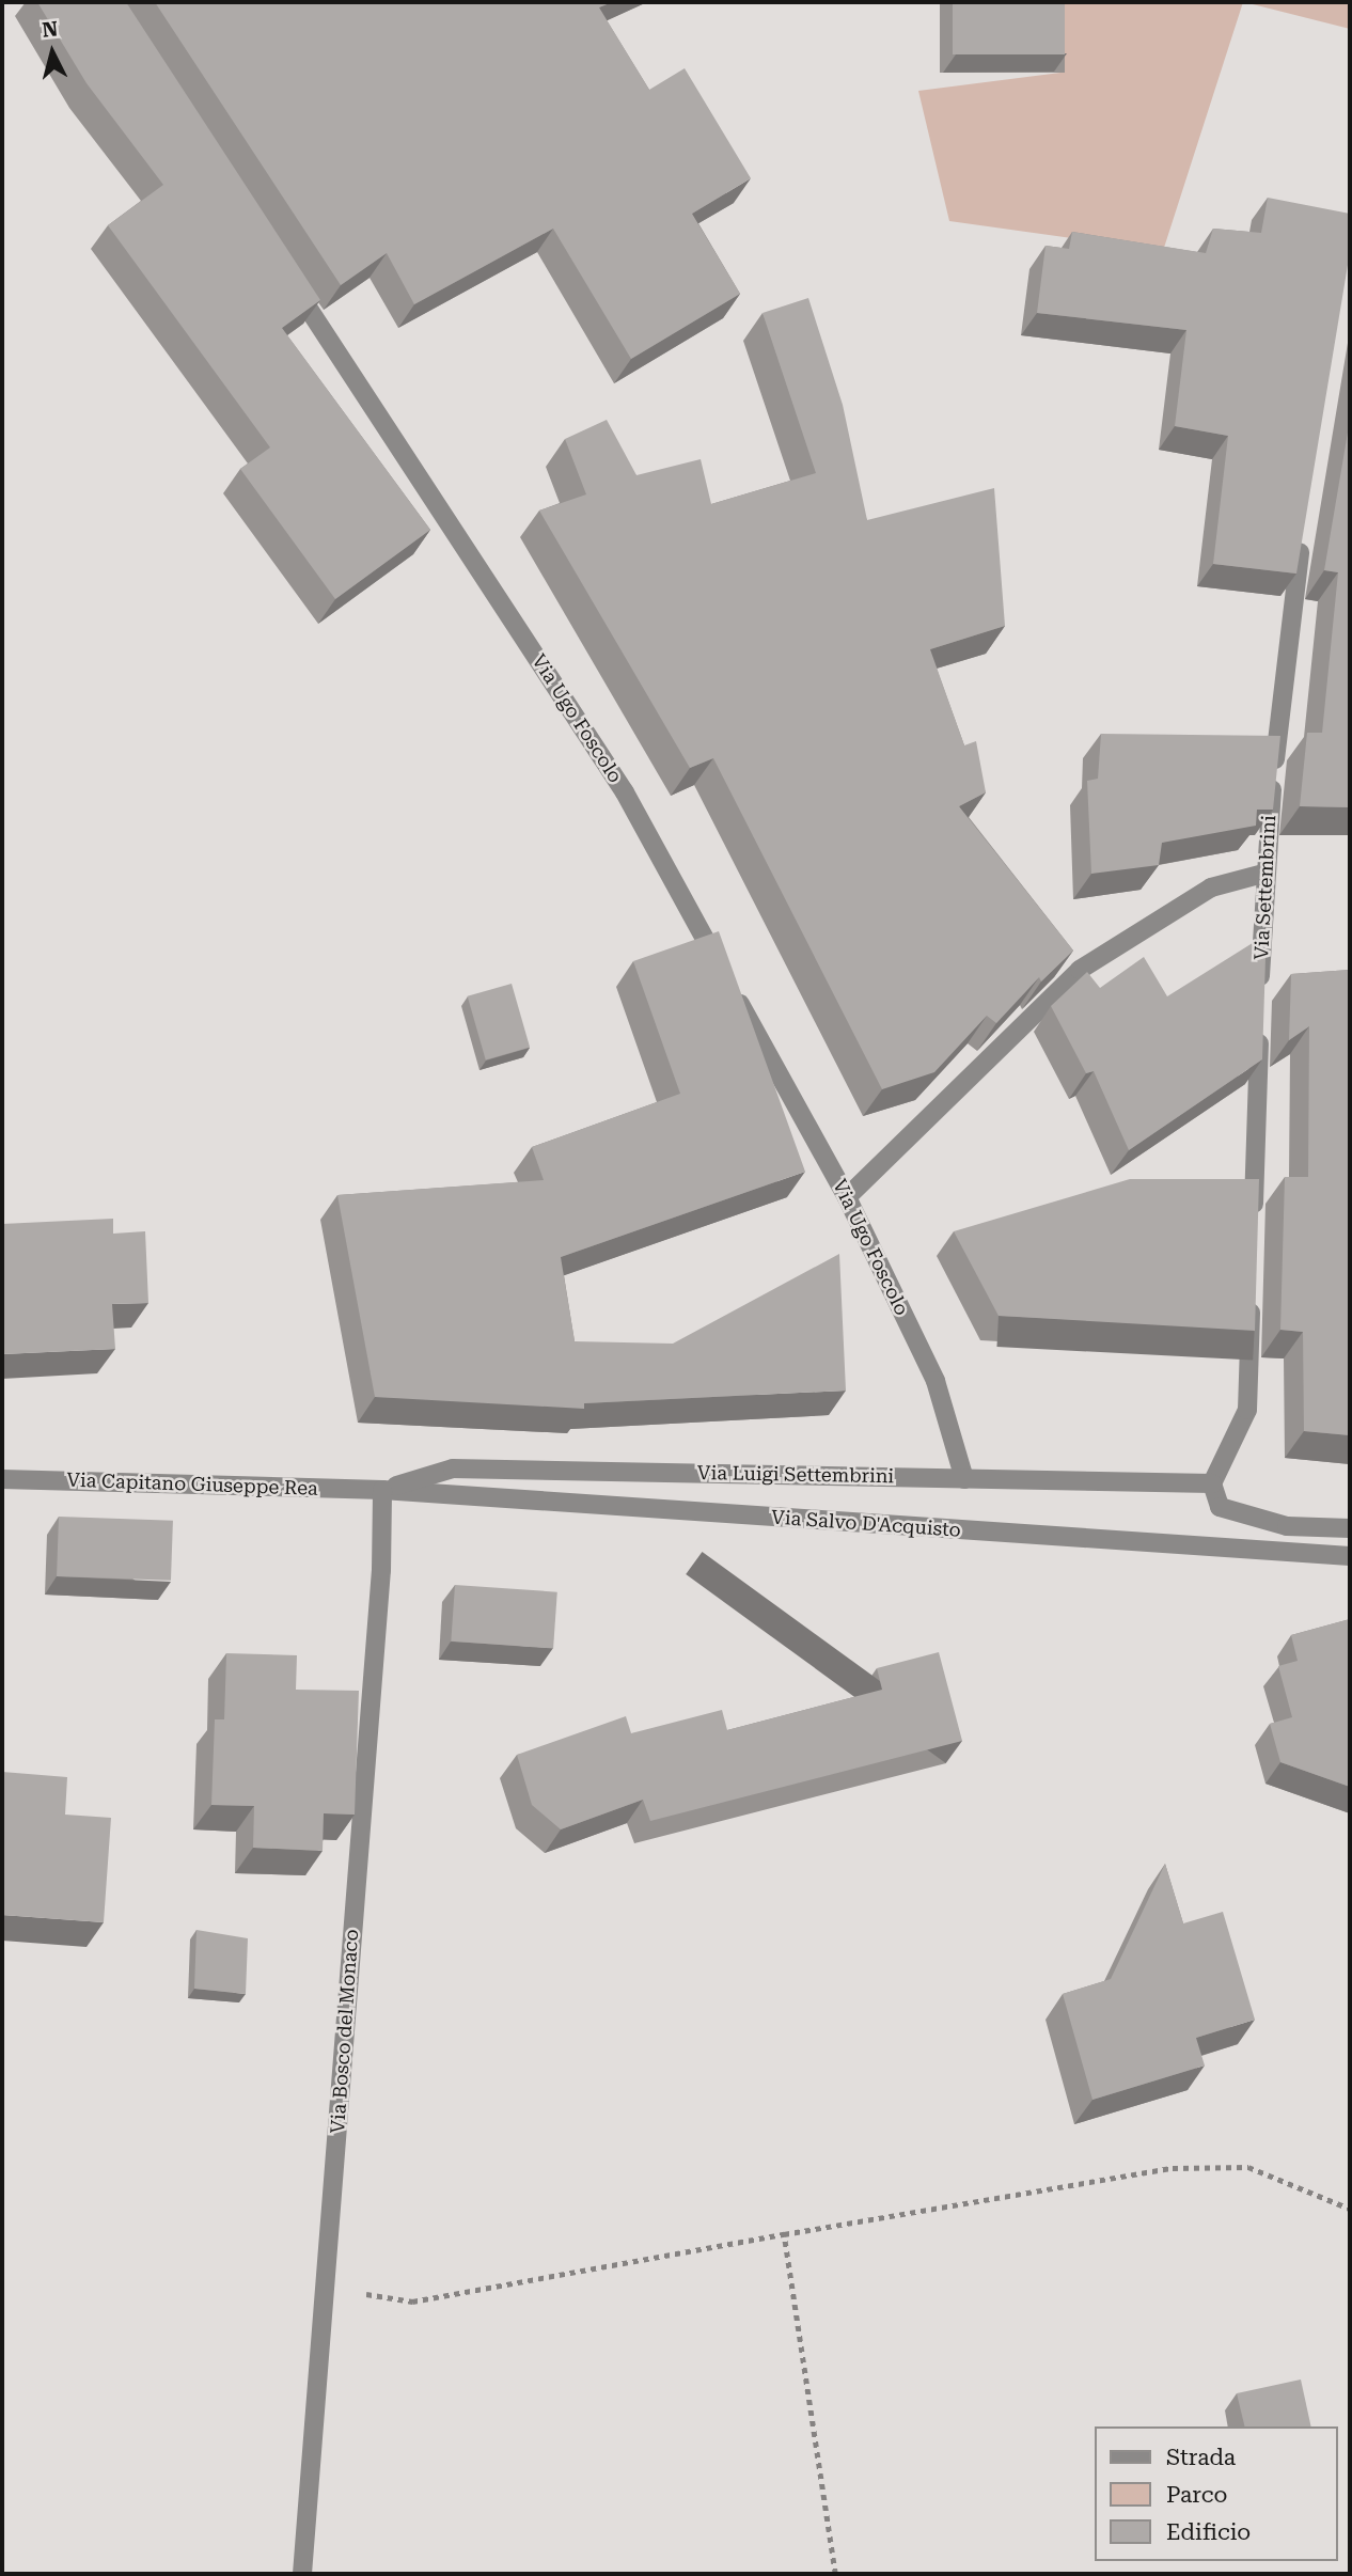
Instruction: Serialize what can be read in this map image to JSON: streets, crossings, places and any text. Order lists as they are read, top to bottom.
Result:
{
  "streets": {
    "street": [
      "Via Ugo Foscolo",
      "Via Settembrini",
      "Via Luigi Settembrini",
      "Via Capitano Giuseppe Rea",
      "Via Salvo D'Acquisto",
      "Via Bosco del Monaco"
    ]
  },
  "crossings": [
    ["Via Ugo Foscolo", "Via Luigi Settembrini"],
    ["Via Luigi Settembrini", "Via Capitano Giuseppe Rea"],
    ["Via Luigi Settembrini", "Via Salvo D'Acquisto"],
    ["Via Luigi Settembrini", "Via Bosco del Monaco"],
    ["Via Capitano Giuseppe Rea", "Via Salvo D'Acquisto"],
    ["Via Capitano Giuseppe Rea", "Via Bosco del Monaco"],
    ["Via Salvo D'Acquisto", "Via Bosco del Monaco"]
  ],
  "legend": ["Strada", "Parco", "Edificio"],
  "north": "top"
}
